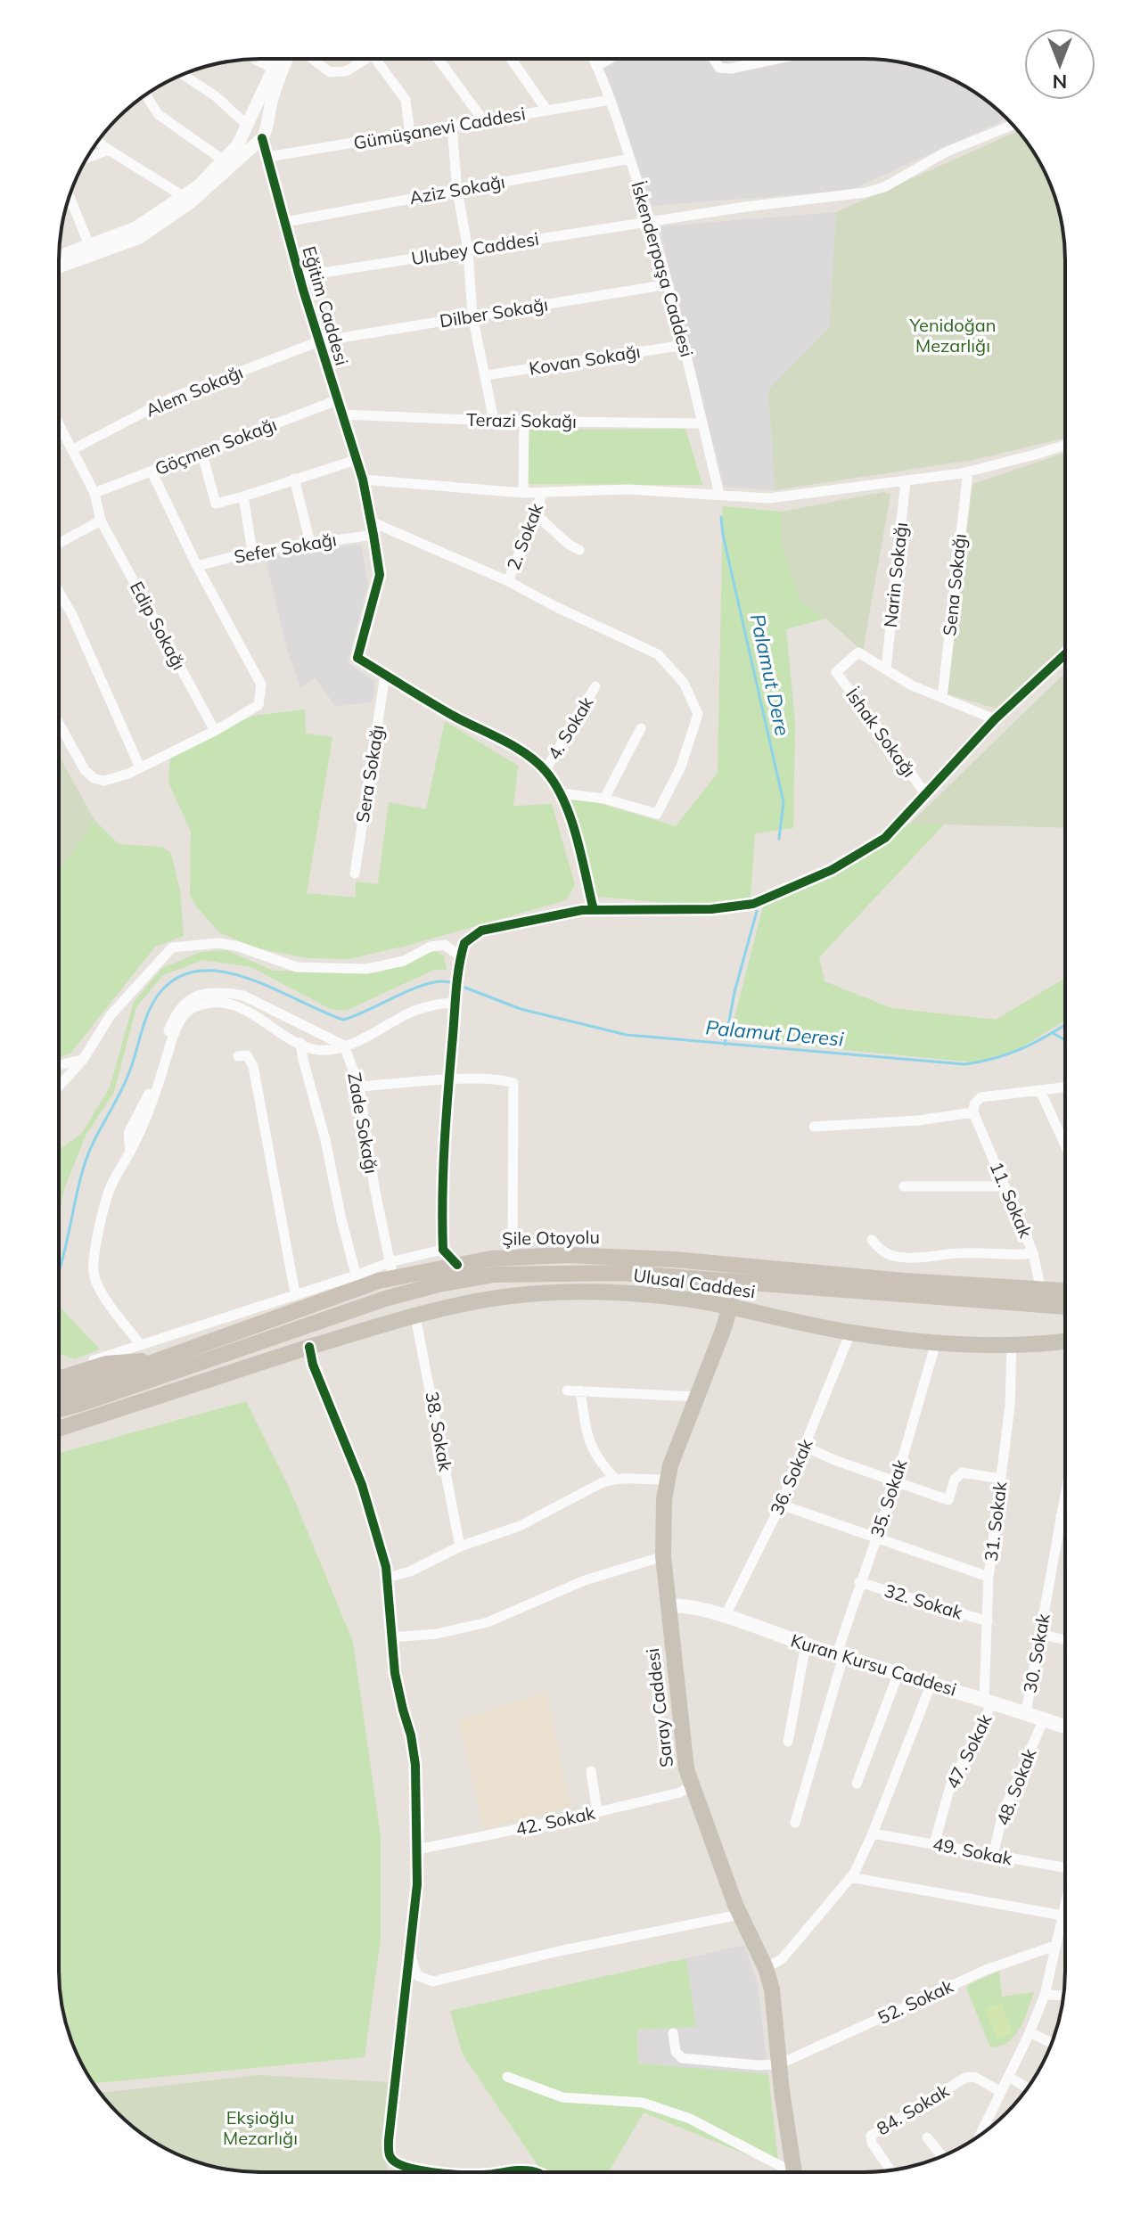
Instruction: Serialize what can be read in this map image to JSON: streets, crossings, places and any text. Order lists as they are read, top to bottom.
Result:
{
  "streets": {
    "highway": ["Şile Otoyolu"],
    "main road": ["Ulusal Caddesi", "Kuran Kursu Caddesi", "Saray Caddesi"],
    "street": [
      "Gümüşanevi Caddesi",
      "Aziz Sokağı",
      "Ulubey Caddesi",
      "İskenderpaşa Caddesi",
      "Eğitim Caddesi",
      "Dilber Sokağı",
      "Kovan Sokağı",
      "Alem Sokağı",
      "Terazi Sokağı",
      "Göçmen Sokağı",
      "2. Sokak",
      "Sefer Sokağı",
      "Narin Sokağı",
      "Sena Sokağı",
      "Edip Sokağı",
      "4. Sokak",
      "İshak Sokağı",
      "Sera Sokağı",
      "Zade Sokağı",
      "11. Sokak",
      "38. Sokak",
      "36. Sokak",
      "35. Sokak",
      "31. Sokak",
      "32. Sokak",
      "30. Sokak",
      "47. Sokak",
      "48. Sokak",
      "42. Sokak",
      "49. Sokak",
      "52. Sokak",
      "84. Sokak"
    ]
  },
  "crossings": [
    ["Gümüşanevi Caddesi", "İskenderpaşa Caddesi"],
    ["Gümüşanevi Caddesi", "Eğitim Caddesi"],
    ["Aziz Sokağı", "İskenderpaşa Caddesi"],
    ["Aziz Sokağı", "Eğitim Caddesi"],
    ["Ulubey Caddesi", "İskenderpaşa Caddesi"],
    ["Ulubey Caddesi", "Eğitim Caddesi"],
    ["İskenderpaşa Caddesi", "Dilber Sokağı"],
    ["İskenderpaşa Caddesi", "Kovan Sokağı"],
    ["İskenderpaşa Caddesi", "Terazi Sokağı"],
    ["Eğitim Caddesi", "Dilber Sokağı"],
    ["Eğitim Caddesi", "Alem Sokağı"],
    ["Eğitim Caddesi", "Terazi Sokağı"],
    ["Eğitim Caddesi", "Göçmen Sokağı"],
    ["Eğitim Caddesi", "Sefer Sokağı"],
    ["Eğitim Caddesi", "Sera Sokağı"],
    ["Dilber Sokağı", "Alem Sokağı"],
    ["Alem Sokağı", "Edip Sokağı"],
    ["Göçmen Sokağı", "Edip Sokağı"],
    ["Narin Sokağı", "İshak Sokağı"],
    ["Zade Sokağı", "Şile Otoyolu"],
    ["11. Sokak", "Şile Otoyolu"],
    ["Ulusal Caddesi", "38. Sokak"],
    ["Ulusal Caddesi", "36. Sokak"],
    ["Ulusal Caddesi", "35. Sokak"],
    ["Ulusal Caddesi", "31. Sokak"],
    ["Ulusal Caddesi", "Saray Caddesi"],
    ["36. Sokak", "Kuran Kursu Caddesi"],
    ["35. Sokak", "32. Sokak"],
    ["35. Sokak", "Kuran Kursu Caddesi"],
    ["31. Sokak", "32. Sokak"],
    ["31. Sokak", "Kuran Kursu Caddesi"],
    ["31. Sokak", "47. Sokak"],
    ["30. Sokak", "Kuran Kursu Caddesi"],
    ["Kuran Kursu Caddesi", "Saray Caddesi"],
    ["Kuran Kursu Caddesi", "47. Sokak"],
    ["Kuran Kursu Caddesi", "48. Sokak"],
    ["Saray Caddesi", "42. Sokak"],
    ["Saray Caddesi", "52. Sokak"],
    ["47. Sokak", "49. Sokak"],
    ["48. Sokak", "49. Sokak"]
  ],
  "water": ["Palamut Dere", "Palamut Deresi"],
  "parks": ["Yenidoğan Mezarlığı", "Ekşioğlu Mezarlığı"],
  "north": "bottom"
}
